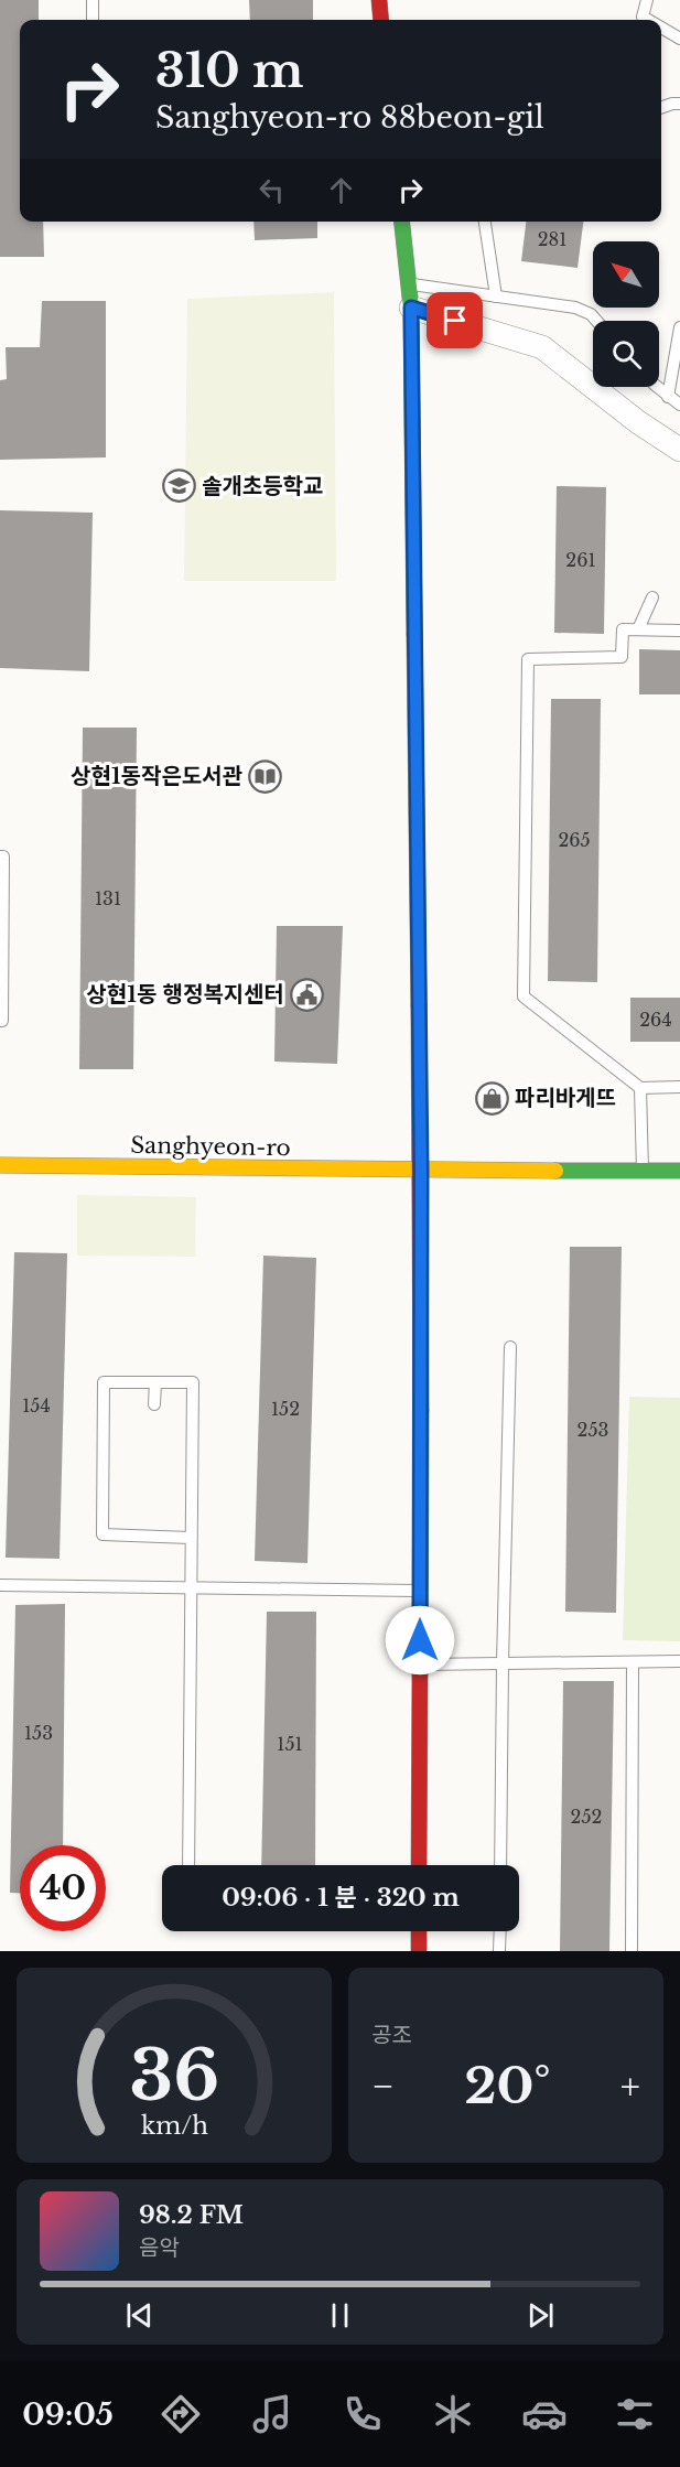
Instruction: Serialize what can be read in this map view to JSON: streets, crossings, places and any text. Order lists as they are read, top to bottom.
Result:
{
  "streets": {
    "street": ["Sanghyeon-ro"]
  },
  "places": {
    "school or university": ["솔개초등학교"],
    "library": ["상현1동작은도서관"],
    "public building": ["상현1동 행정복지센터"],
    "shop": ["파리바게뜨"]
  },
  "house_numbers": [
    "281",
    "261",
    "265",
    "131",
    "264",
    "154",
    "152",
    "253",
    "153",
    "151",
    "252"
  ],
  "north": "top left",
  "page": {
    "turn": ["310 m", "Sanghyeon-ro 88beon-gil"],
    "limit": "40",
    "trip": "09:06 · 1 분 · 320 m",
    "tile": "공조",
    "heat": ["−", "20°", "+"],
    "song": ["98.2 FM", "음악"],
    "tabs": "09:05",
    "gauge": ["36", "km/h"]
  }
}
